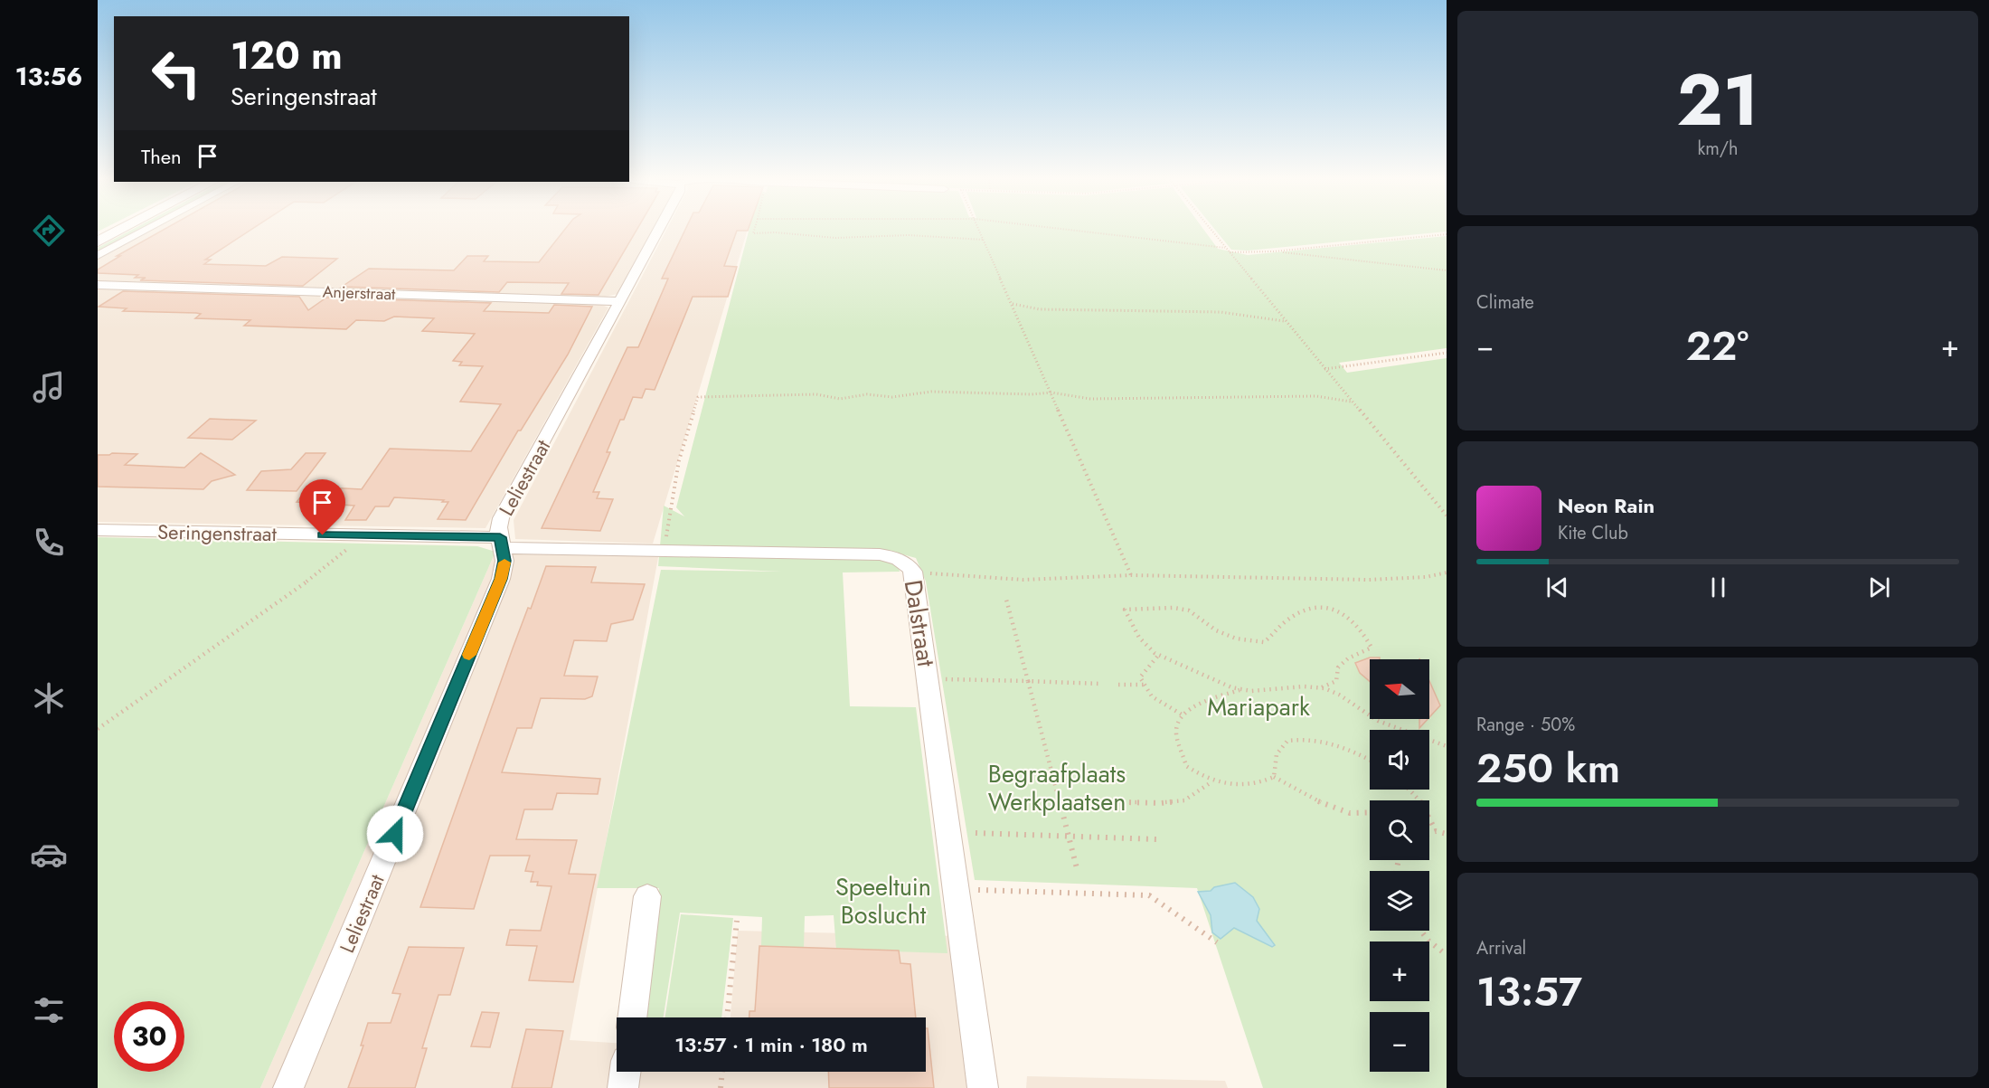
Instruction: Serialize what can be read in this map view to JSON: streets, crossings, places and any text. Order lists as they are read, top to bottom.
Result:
{
  "streets": {
    "street": [
      "Anjerstraat",
      "Leliestraat",
      "Seringenstraat",
      "Dalstraat"
    ]
  },
  "crossings": [
    ["Anjerstraat", "Leliestraat"],
    ["Leliestraat", "Seringenstraat"],
    ["Leliestraat", "Dalstraat"],
    ["Seringenstraat", "Dalstraat"]
  ],
  "parks": ["Mariapark", "Begraafplaats Werkplaatsen", "Speeltuin Boslucht"],
  "north": "left",
  "page": {
    "tabs": "13:56",
    "tile": [
      ["21", "km/h"],
      "Climate",
      ["Range · 50%", "250 km"],
      ["Arrival", "13:57"]
    ],
    "turn": ["120 m", "Seringenstraat"],
    "then": "Then",
    "heat": ["−", "22°", "+"],
    "song": ["Neon Rain", "Kite Club"],
    "map_buttons": ["+", "−"],
    "limit": "30",
    "trip": "13:57 · 1 min · 180 m"
  }
}
